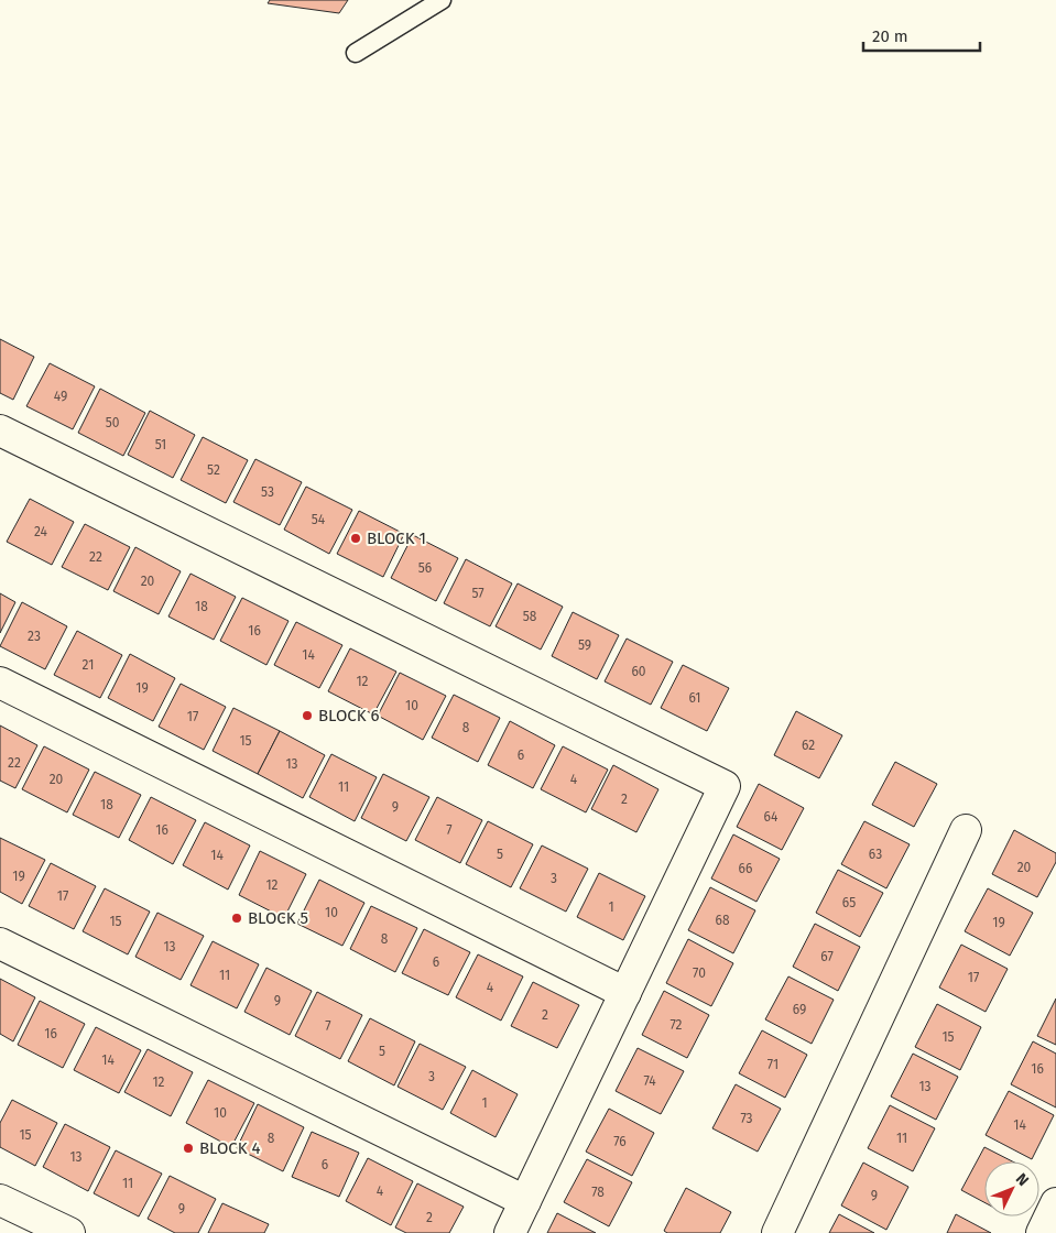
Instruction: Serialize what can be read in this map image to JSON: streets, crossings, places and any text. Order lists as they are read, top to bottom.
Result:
{
  "places": [
    "BLOCK 1",
    "BLOCK 6",
    "BLOCK 5",
    "BLOCK 4"
  ],
  "house_numbers": [
    "49",
    "50",
    "51",
    "52",
    "53",
    "54",
    "24",
    "22",
    "56",
    "20",
    "57",
    "18",
    "58",
    "16",
    "23",
    "59",
    "14",
    "21",
    "60",
    "12",
    "19",
    "61",
    "10",
    "17",
    "8",
    "15",
    "62",
    "6",
    "22",
    "13",
    "20",
    "4",
    "11",
    "2",
    "18",
    "9",
    "64",
    "16",
    "7",
    "5",
    "63",
    "14",
    "20",
    "66",
    "19",
    "3",
    "12",
    "17",
    "65",
    "1",
    "10",
    "68",
    "15",
    "19",
    "8",
    "13",
    "67",
    "6",
    "70",
    "11",
    "17",
    "4",
    "9",
    "69",
    "2",
    "72",
    "7",
    "16",
    "15",
    "5",
    "14",
    "71",
    "16",
    "3",
    "74",
    "12",
    "13",
    "1",
    "10",
    "73",
    "14",
    "15",
    "8",
    "11",
    "76",
    "13",
    "6",
    "11",
    "4",
    "78",
    "9",
    "9",
    "2"
  ],
  "scale_bar": "20 m",
  "north": "top right"
}
